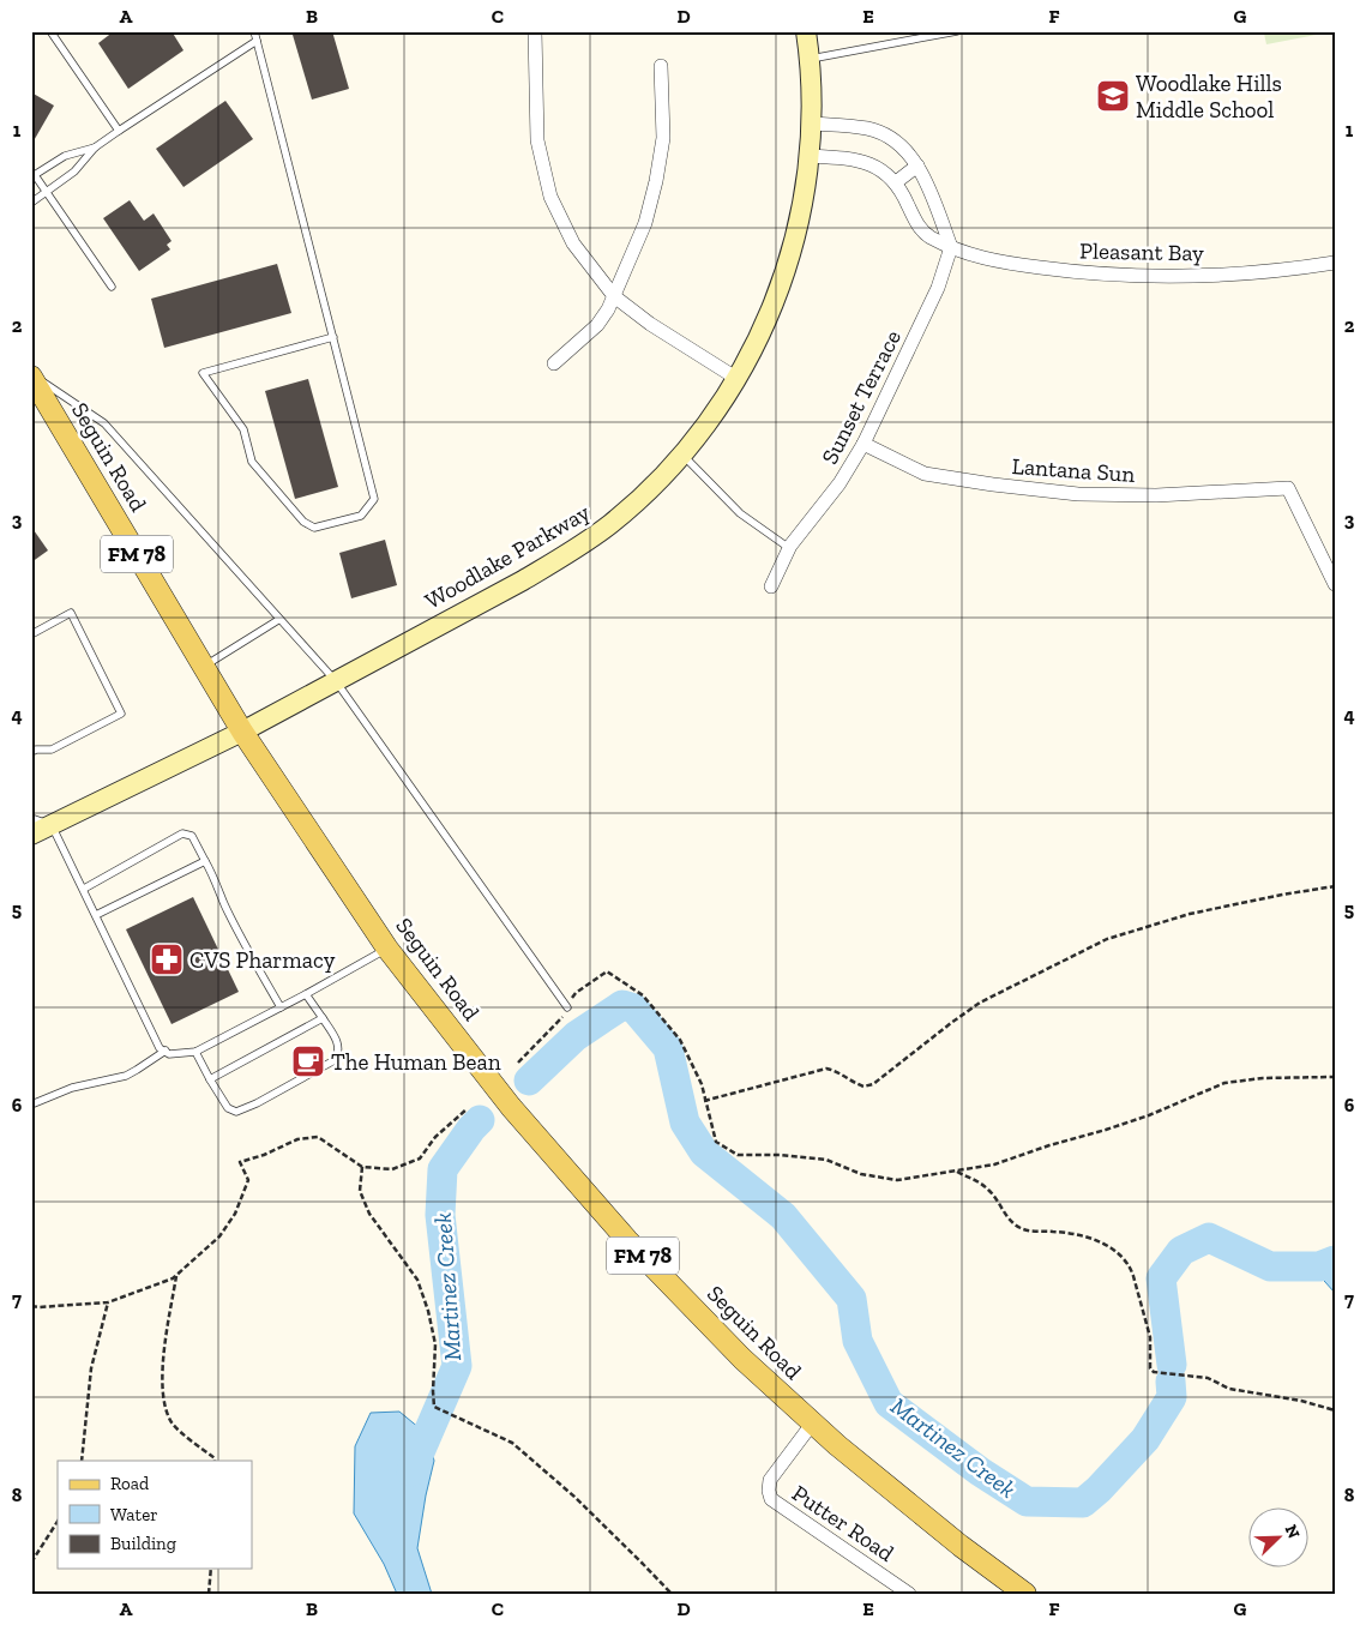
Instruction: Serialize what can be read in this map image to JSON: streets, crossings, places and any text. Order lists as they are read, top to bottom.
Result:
{
  "streets": {
    "main road": ["Seguin Road", "FM 78"],
    "street": [
      "Pleasant Bay",
      "Sunset Terrace",
      "Lantana Sun",
      "Woodlake Parkway",
      "Putter Road"
    ]
  },
  "crossings": [
    ["Pleasant Bay", "Sunset Terrace"],
    ["Pleasant Bay", "Woodlake Parkway"],
    ["Sunset Terrace", "Lantana Sun"],
    ["Seguin Road", "Woodlake Parkway"],
    ["Seguin Road", "Putter Road"]
  ],
  "water": ["Martinez Creek"],
  "places": {
    "school or university": ["Woodlake Hills Middle School"],
    "pharmacy": ["CVS Pharmacy"],
    "cafe": ["The Human Bean"]
  },
  "legend": ["Road", "Water", "Building"],
  "north": "top right",
  "grid": {
    "columns": [
      "A",
      "B",
      "C",
      "D",
      "E",
      "F",
      "G"
    ],
    "rows": [
      "1",
      "2",
      "3",
      "4",
      "5",
      "6",
      "7",
      "8"
    ]
  }
}
